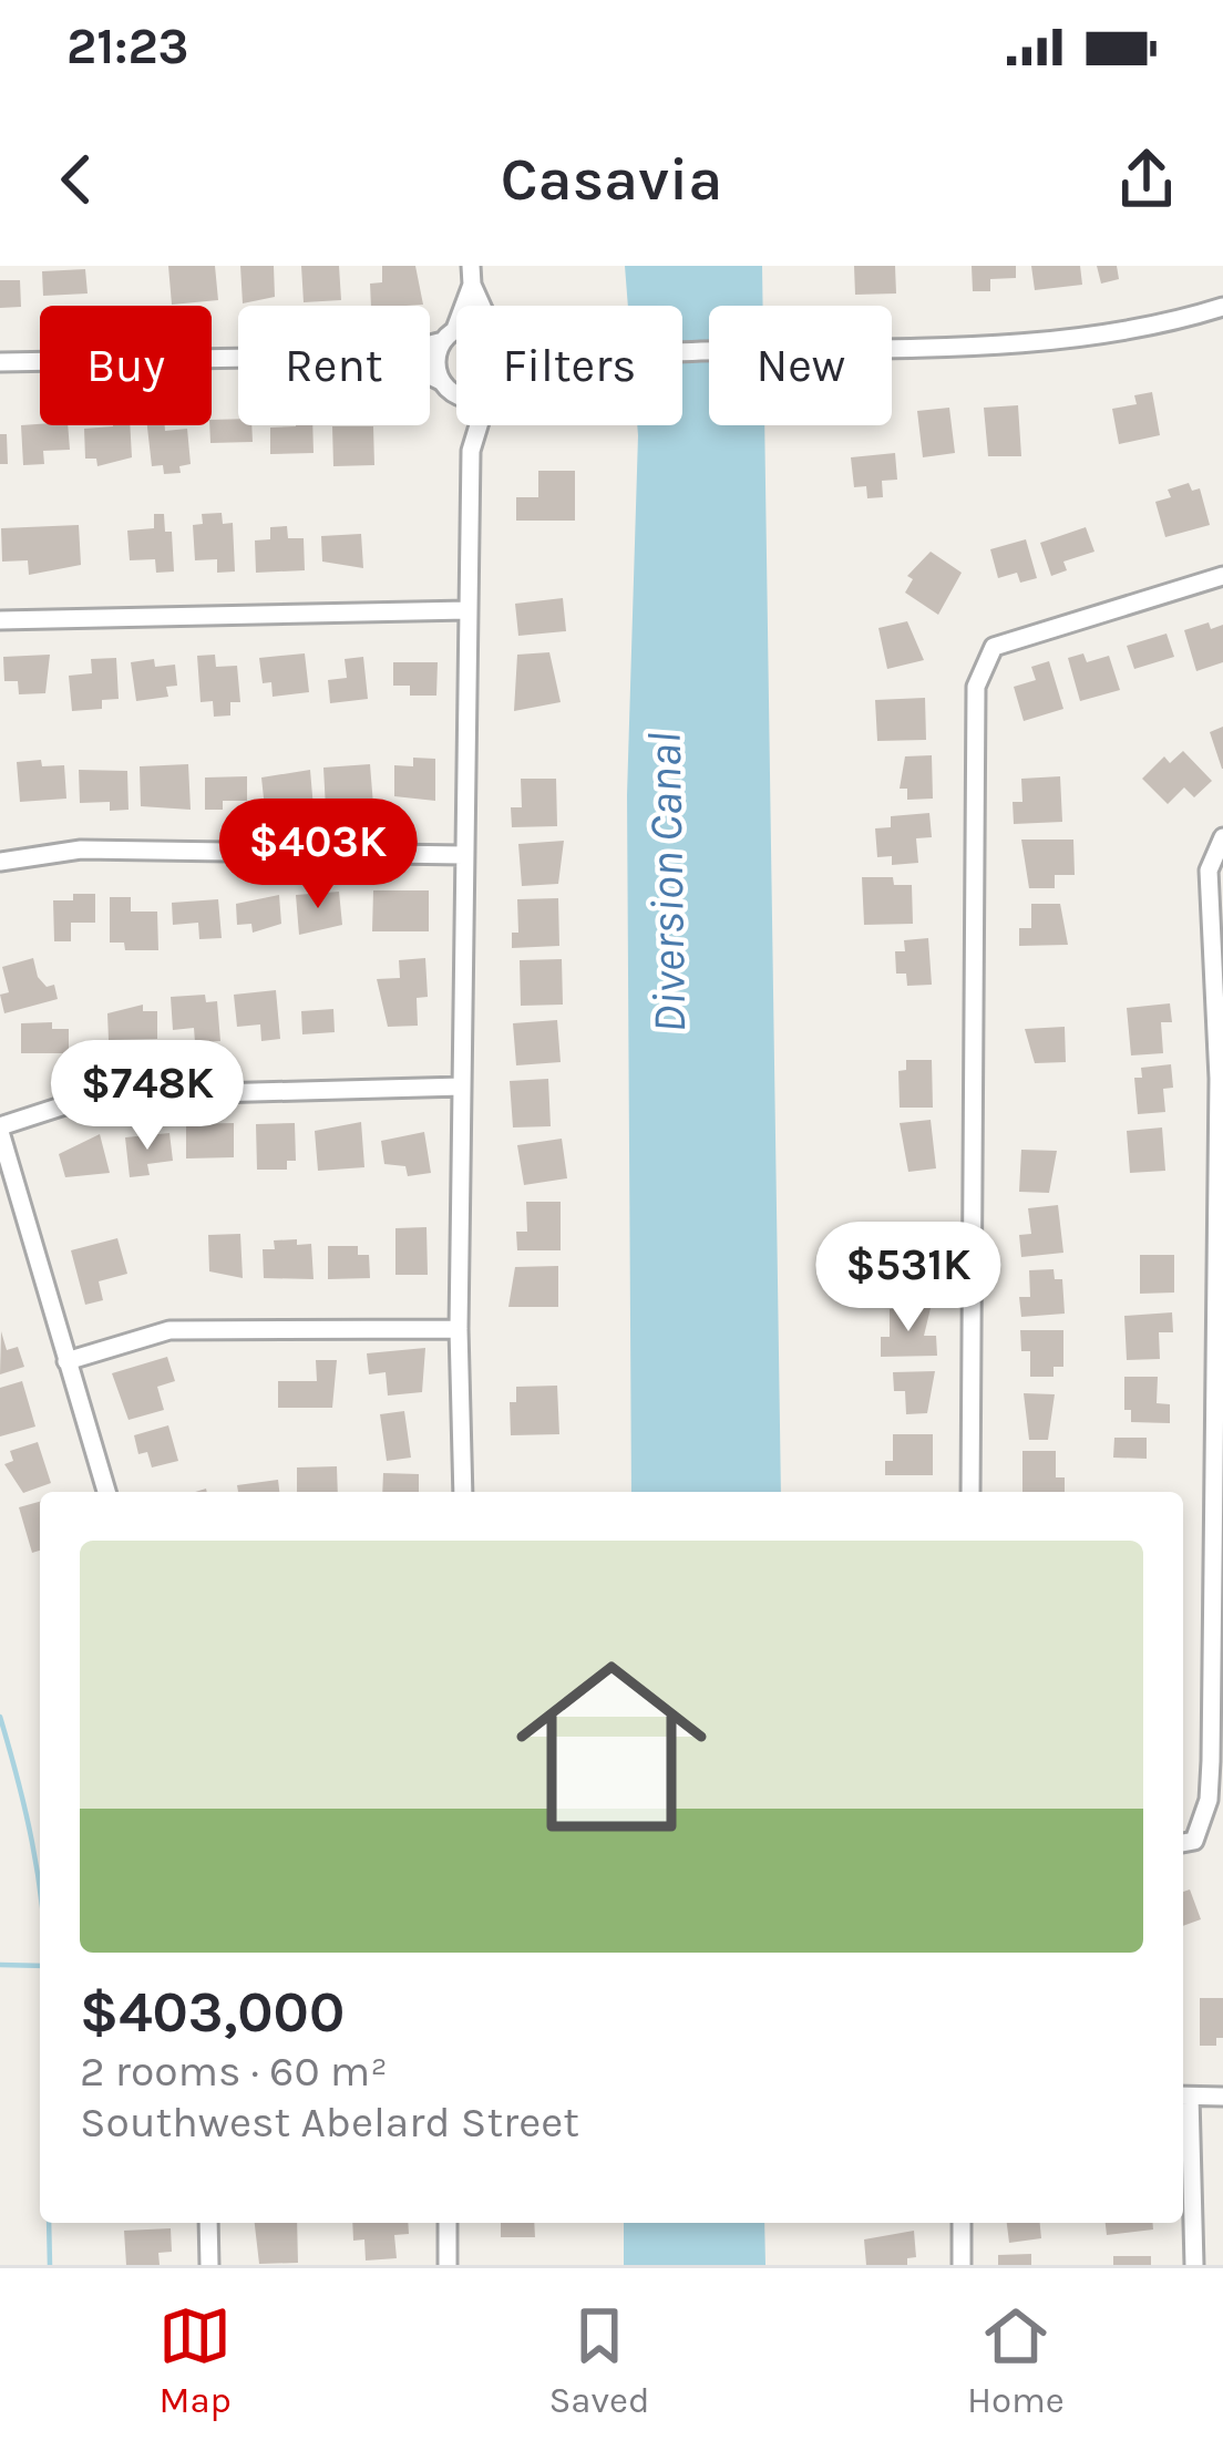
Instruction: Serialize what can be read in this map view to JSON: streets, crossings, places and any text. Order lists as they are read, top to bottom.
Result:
{
  "water": ["Diversion Canal"],
  "page": {
    "status": "21:23",
    "header": "Casavia",
    "chip": [
      "Buy",
      "Rent",
      "Filters",
      "New"
    ],
    "price": ["$403K", "$748K", "$531K"],
    "list": [
      {
        "name": "$403,000",
        "note": "2 rooms · 60 m² · Southwest Abelard Street"
      }
    ],
    "tabs": ["Map", "Saved", "Home"]
  }
}
